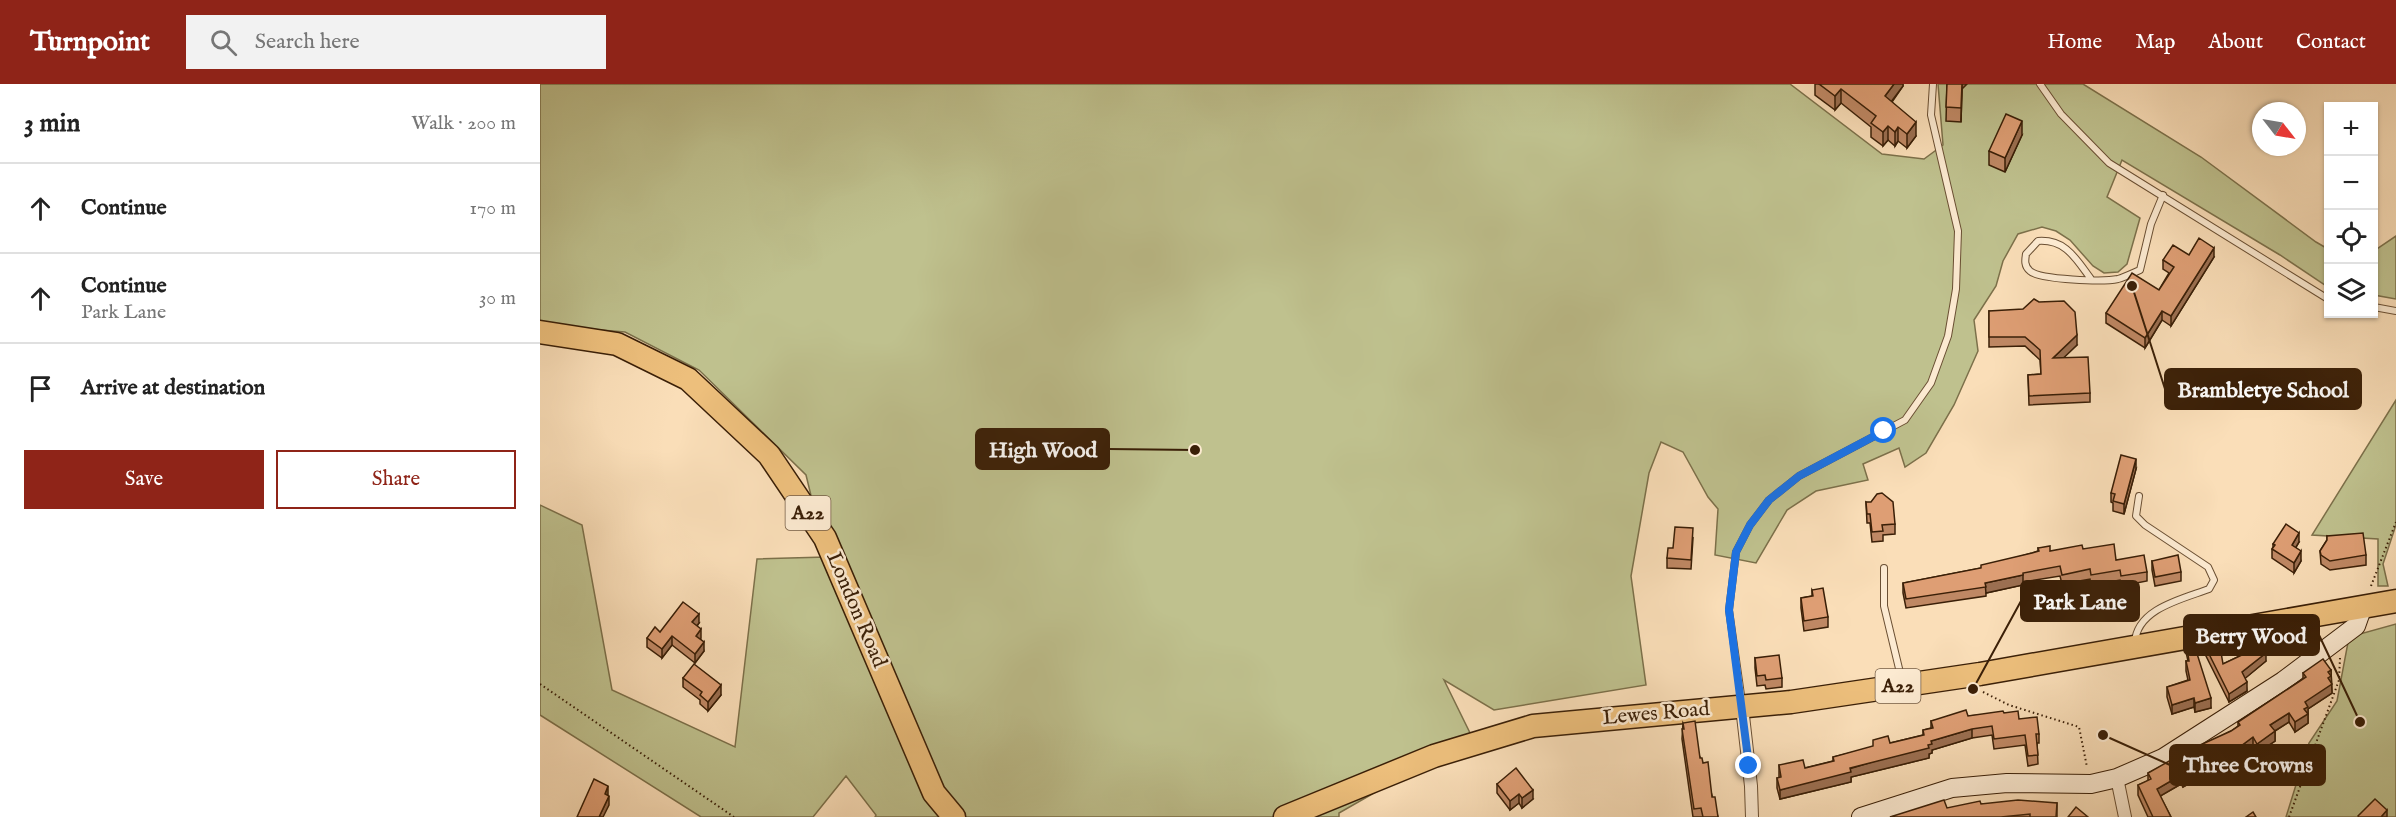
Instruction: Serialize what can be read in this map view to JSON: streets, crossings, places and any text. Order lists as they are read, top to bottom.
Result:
{
  "streets": {
    "highway": ["A22", "London Road", "Lewes Road"]
  },
  "places": [
    "Brambletye School",
    "High Wood",
    "Park Lane",
    "Berry Wood",
    "Three Crowns"
  ],
  "north": "bottom right",
  "page": {
    "header": "Turnpoint",
    "search": "Search here",
    "nav": [
      "Home",
      "Map",
      "About",
      "Contact"
    ],
    "heading": ["3 min", "Walk · 200 m"],
    "map_buttons": ["+", "−"],
    "list": [
      ["Continue", "170 m"],
      ["Continue", "Park Lane", "30 m"],
      "Arrive at destination"
    ],
    "buttons": ["Save", "Share"]
  }
}
